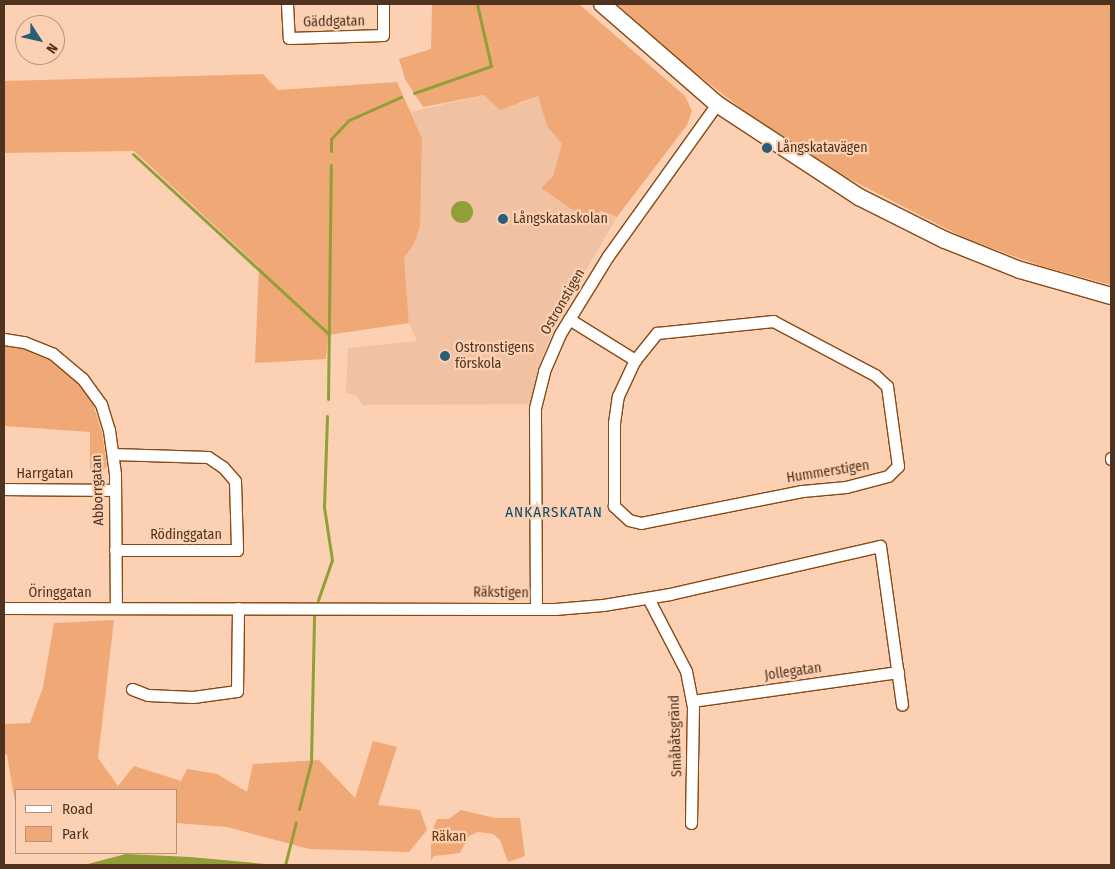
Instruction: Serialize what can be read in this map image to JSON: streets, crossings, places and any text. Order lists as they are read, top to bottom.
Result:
{
  "streets": {
    "street": [
      "Gäddgatan",
      "Ostronstigen",
      "Hummerstigen",
      "Harrgatan",
      "Abborrgatan",
      "Rödinggatan",
      "Öringgatan",
      "Räkstigen",
      "Jollegatan",
      "Småbåtsgränd"
    ]
  },
  "crossings": [
    ["Ostronstigen", "Räkstigen"],
    ["Harrgatan", "Abborrgatan"],
    ["Abborrgatan", "Rödinggatan"],
    ["Abborrgatan", "Öringgatan"],
    ["Abborrgatan", "Räkstigen"],
    ["Öringgatan", "Räkstigen"],
    ["Räkstigen", "Jollegatan"],
    ["Räkstigen", "Småbåtsgränd"],
    ["Jollegatan", "Småbåtsgränd"]
  ],
  "districts": ["ANKARSKATAN"],
  "parks": ["Räkan"],
  "places": ["Långskatavägen", "Långskataskolan", "Ostronstigens förskola"],
  "legend": ["Road", "Park"],
  "north": "bottom right"
}
